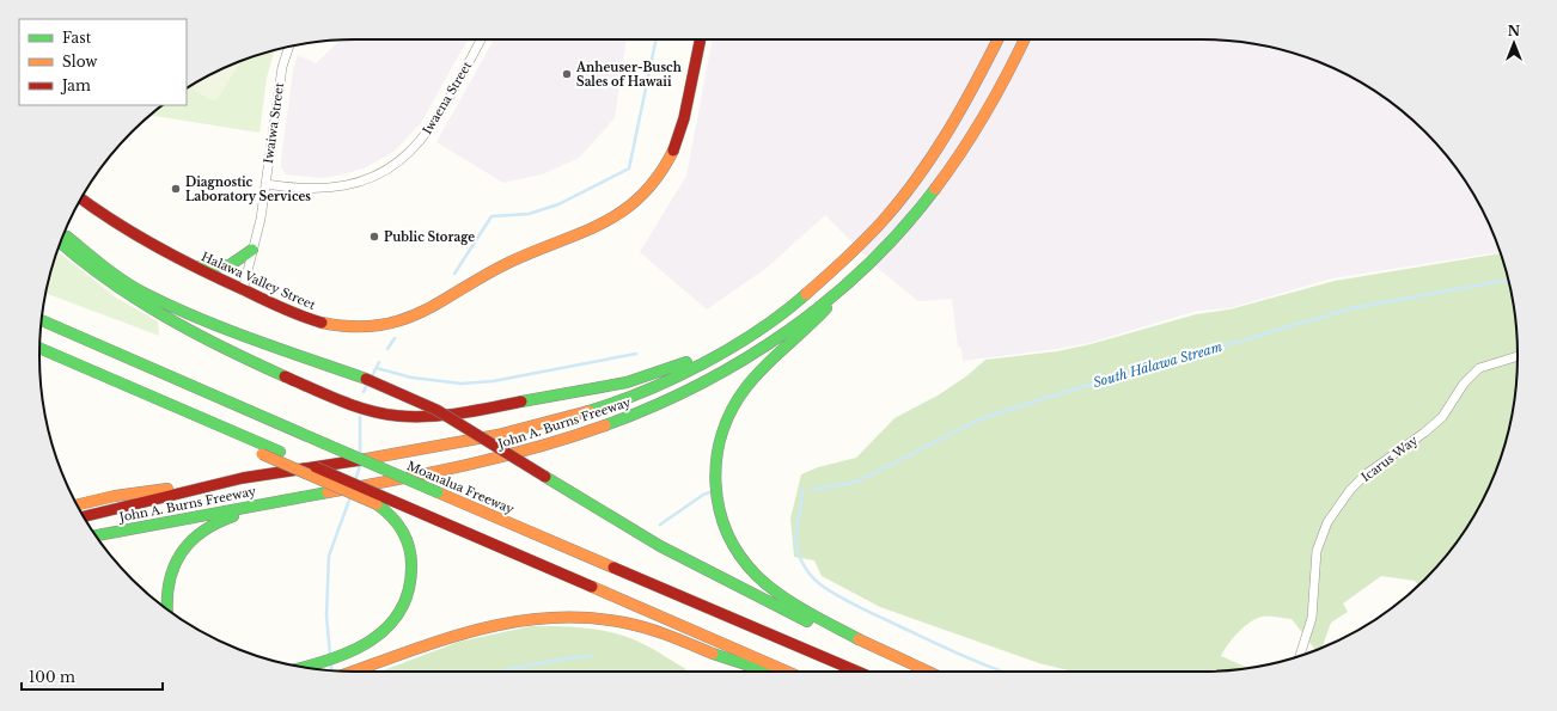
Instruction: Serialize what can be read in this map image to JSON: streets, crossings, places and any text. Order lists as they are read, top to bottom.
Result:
{
  "streets": {
    "main road": ["Halawa Valley Street", "John A. Burns Freeway", "Moanalua Freeway"],
    "street": ["Iwaena Street", "Iwaiwa Street", "Icarus Way"]
  },
  "crossings": [
    ["Iwaena Street", "Iwaiwa Street"],
    ["Iwaiwa Street", "Halawa Valley Street"]
  ],
  "water": ["South Hālawa Stream"],
  "places": ["Anheuser-Busch Sales of Hawaii", "Diagnostic Laboratory Services", "Public Storage"],
  "legend": ["Fast", "Slow", "Jam"],
  "scale_bar": "100 m",
  "north": "top"
}
